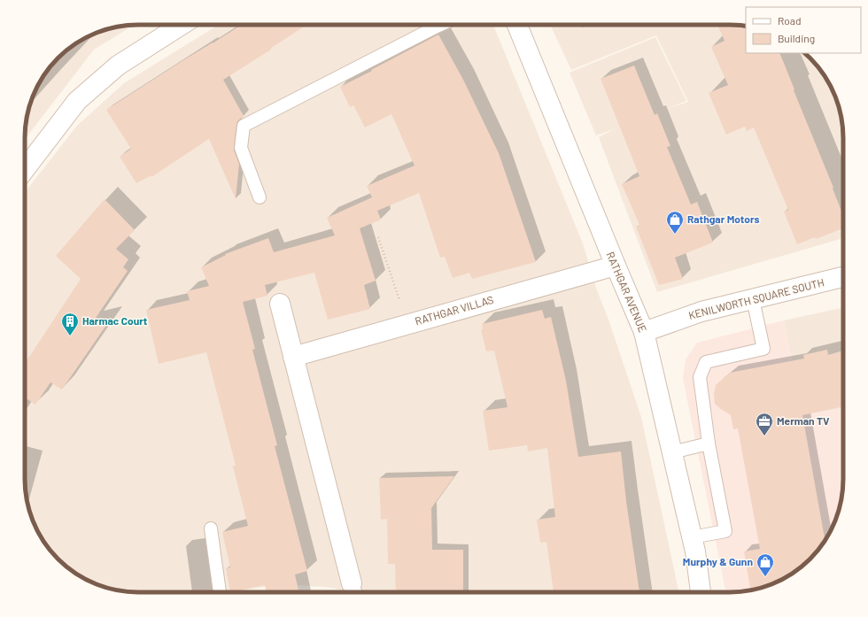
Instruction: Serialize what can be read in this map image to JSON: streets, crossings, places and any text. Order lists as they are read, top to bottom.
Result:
{
  "streets": {
    "street": ["RATHGAR AVENUE", "KENILWORTH SQUARE SOUTH", "RATHGAR VILLAS"]
  },
  "crossings": [
    ["RATHGAR AVENUE", "KENILWORTH SQUARE SOUTH"],
    ["RATHGAR AVENUE", "RATHGAR VILLAS"]
  ],
  "places": {
    "shop": ["Rathgar Motors", "Murphy & Gunn"],
    "building": ["Harmac Court"],
    "office": ["Merman TV"]
  },
  "legend": ["Road", "Building"]
}
